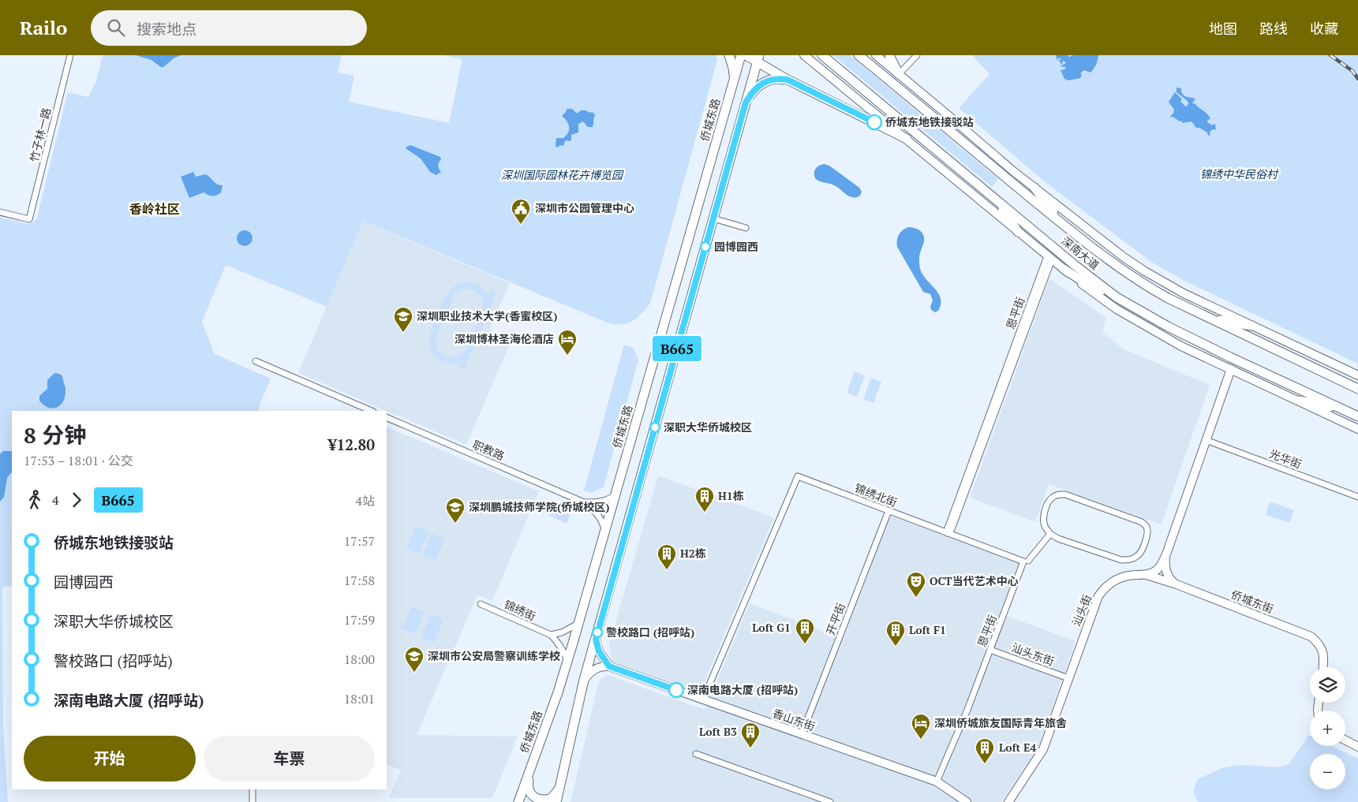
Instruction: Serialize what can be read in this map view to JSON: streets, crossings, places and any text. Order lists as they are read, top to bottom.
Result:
{
  "streets": {
    "main road": ["侨城东路", "深南大道"],
    "street": [
      "竹子林一路",
      "恩平街",
      "职教路",
      "光华街",
      "锦绣北街",
      "侨城东街",
      "锦绣街",
      "汕头街",
      "开平街",
      "汕头东街",
      "香山东街"
    ]
  },
  "crossings": [
    ["侨城东路", "职教路"],
    ["侨城东路", "锦绣街"],
    ["恩平街", "锦绣北街"],
    ["恩平街", "汕头东街"],
    ["恩平街", "香山东街"],
    ["光华街", "汕头街"],
    ["锦绣北街", "开平街"],
    ["锦绣北街", "香山东街"],
    ["侨城东街", "汕头街"],
    ["汕头街", "汕头东街"],
    ["开平街", "香山东街"]
  ],
  "districts": ["香岭社区"],
  "parks": ["锦绣中华民俗村", "深圳国际园林花卉博览园"],
  "places": {
    "other": [
      "侨城东地铁接驳站",
      "园博园西",
      "深职大华侨城校区",
      "警校路口 (招呼站)",
      "深南电路大厦 (招呼站)"
    ],
    "public building": ["深圳市公园管理中心"],
    "school or university": ["深圳职业技术大学(香蜜校区)", "深圳鹏城技师学院(侨城校区)", "深圳市公安局警察训练学校"],
    "hotel": ["深圳博林圣海伦酒店", "深圳侨城旅友国际青年旅舍"],
    "building": [
      "H1栋",
      "H2栋",
      "Loft G1",
      "Loft F1",
      "Loft B3",
      "Loft E4"
    ],
    "theatre": ["OCT当代艺术中心"]
  },
  "lines": ["bus line B665"],
  "page": {
    "header": "Railo",
    "search": "搜索地点",
    "nav": ["地图", "路线", "收藏"],
    "on_map": "B665",
    "heading": ["8 分钟", "17:53 – 18:01 · 公交", "¥12.80"],
    "legs": ["4", "B665", "4站"],
    "list": [
      {
        "name": "侨城东地铁接驳站",
        "value": "17:57"
      },
      {
        "name": "园博园西",
        "value": "17:58"
      },
      {
        "name": "深职大华侨城校区",
        "value": "17:59"
      },
      {
        "name": "警校路口 (招呼站)",
        "value": "18:00"
      },
      {
        "name": "深南电路大厦 (招呼站)",
        "value": "18:01"
      }
    ],
    "map_buttons": ["+", "−"],
    "buttons": ["开始", "车票"]
  }
}
